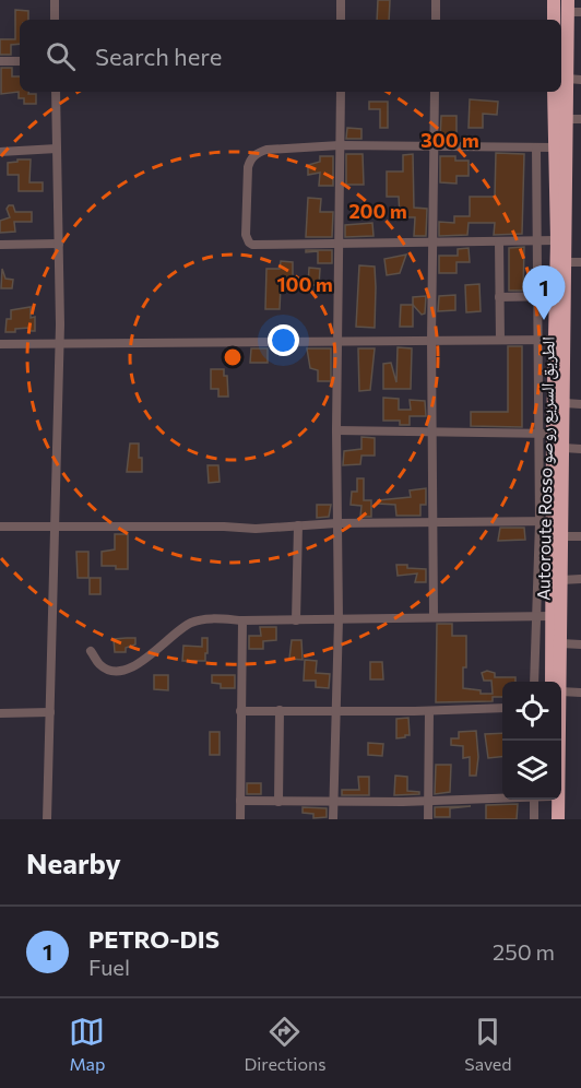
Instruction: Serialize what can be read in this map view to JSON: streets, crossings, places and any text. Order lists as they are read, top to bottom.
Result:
{
  "streets": {
    "highway": ["Autoroute Rosso الطريق السريع روصو"]
  },
  "page": {
    "search": "Search here",
    "pins": "1",
    "heading": "Nearby",
    "list": [
      {
        "mark": "1",
        "name": "PETRO-DIS",
        "note": "Fuel",
        "value": "250 m"
      }
    ],
    "nav": ["Map", "Directions", "Saved"]
  },
  "rings": ["300 m", "200 m", "100 m"]
}
